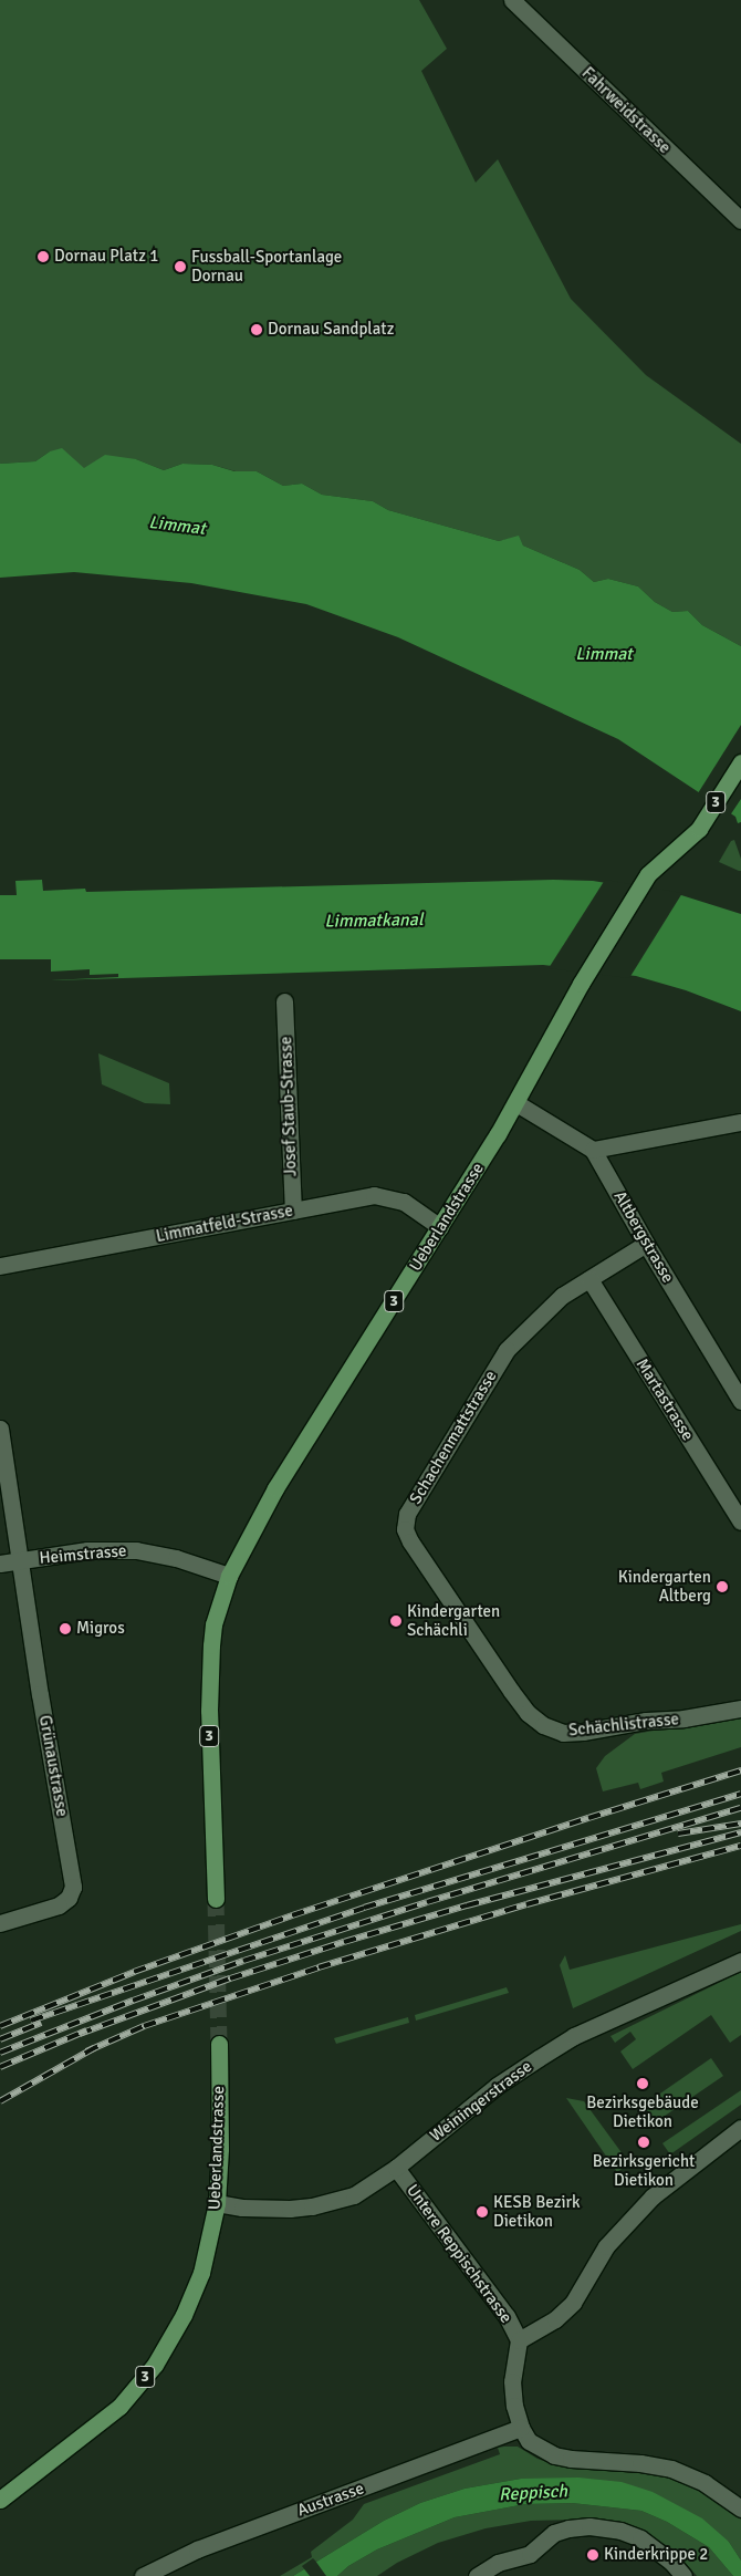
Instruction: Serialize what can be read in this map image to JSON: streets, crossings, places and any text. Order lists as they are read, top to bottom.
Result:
{
  "streets": {
    "main road": ["3", "Ueberlandstrasse"],
    "street": [
      "Fahrweidstrasse",
      "Josef Staub-Strasse",
      "Limmatfeld-Strasse",
      "Altbergstrasse",
      "Martastrasse",
      "Schachenmattstrasse",
      "Heimstrasse",
      "Schächlistrasse",
      "Grünaustrasse",
      "Weiningerstrasse",
      "Untere Reppischstrasse",
      "Austrasse"
    ]
  },
  "crossings": [
    ["Josef Staub-Strasse", "Limmatfeld-Strasse"],
    ["Ueberlandstrasse", "Limmatfeld-Strasse"],
    ["Ueberlandstrasse", "Heimstrasse"],
    ["Ueberlandstrasse", "Weiningerstrasse"],
    ["Altbergstrasse", "Schachenmattstrasse"],
    ["Martastrasse", "Schachenmattstrasse"],
    ["Schachenmattstrasse", "Schächlistrasse"],
    ["Heimstrasse", "Grünaustrasse"],
    ["Weiningerstrasse", "Untere Reppischstrasse"],
    ["Untere Reppischstrasse", "Austrasse"]
  ],
  "water": ["Limmat", "Limmatkanal", "Reppisch"],
  "places": [
    "Dornau Platz 1",
    "Fussball-Sportanlage Dornau",
    "Dornau Sandplatz",
    "Kindergarten Altberg",
    "Kindergarten Schächli",
    "Migros",
    "Bezirksgebäude Dietikon",
    "Bezirksgericht Dietikon",
    "KESB Bezirk Dietikon",
    "Kinderkrippe 2"
  ]
}
